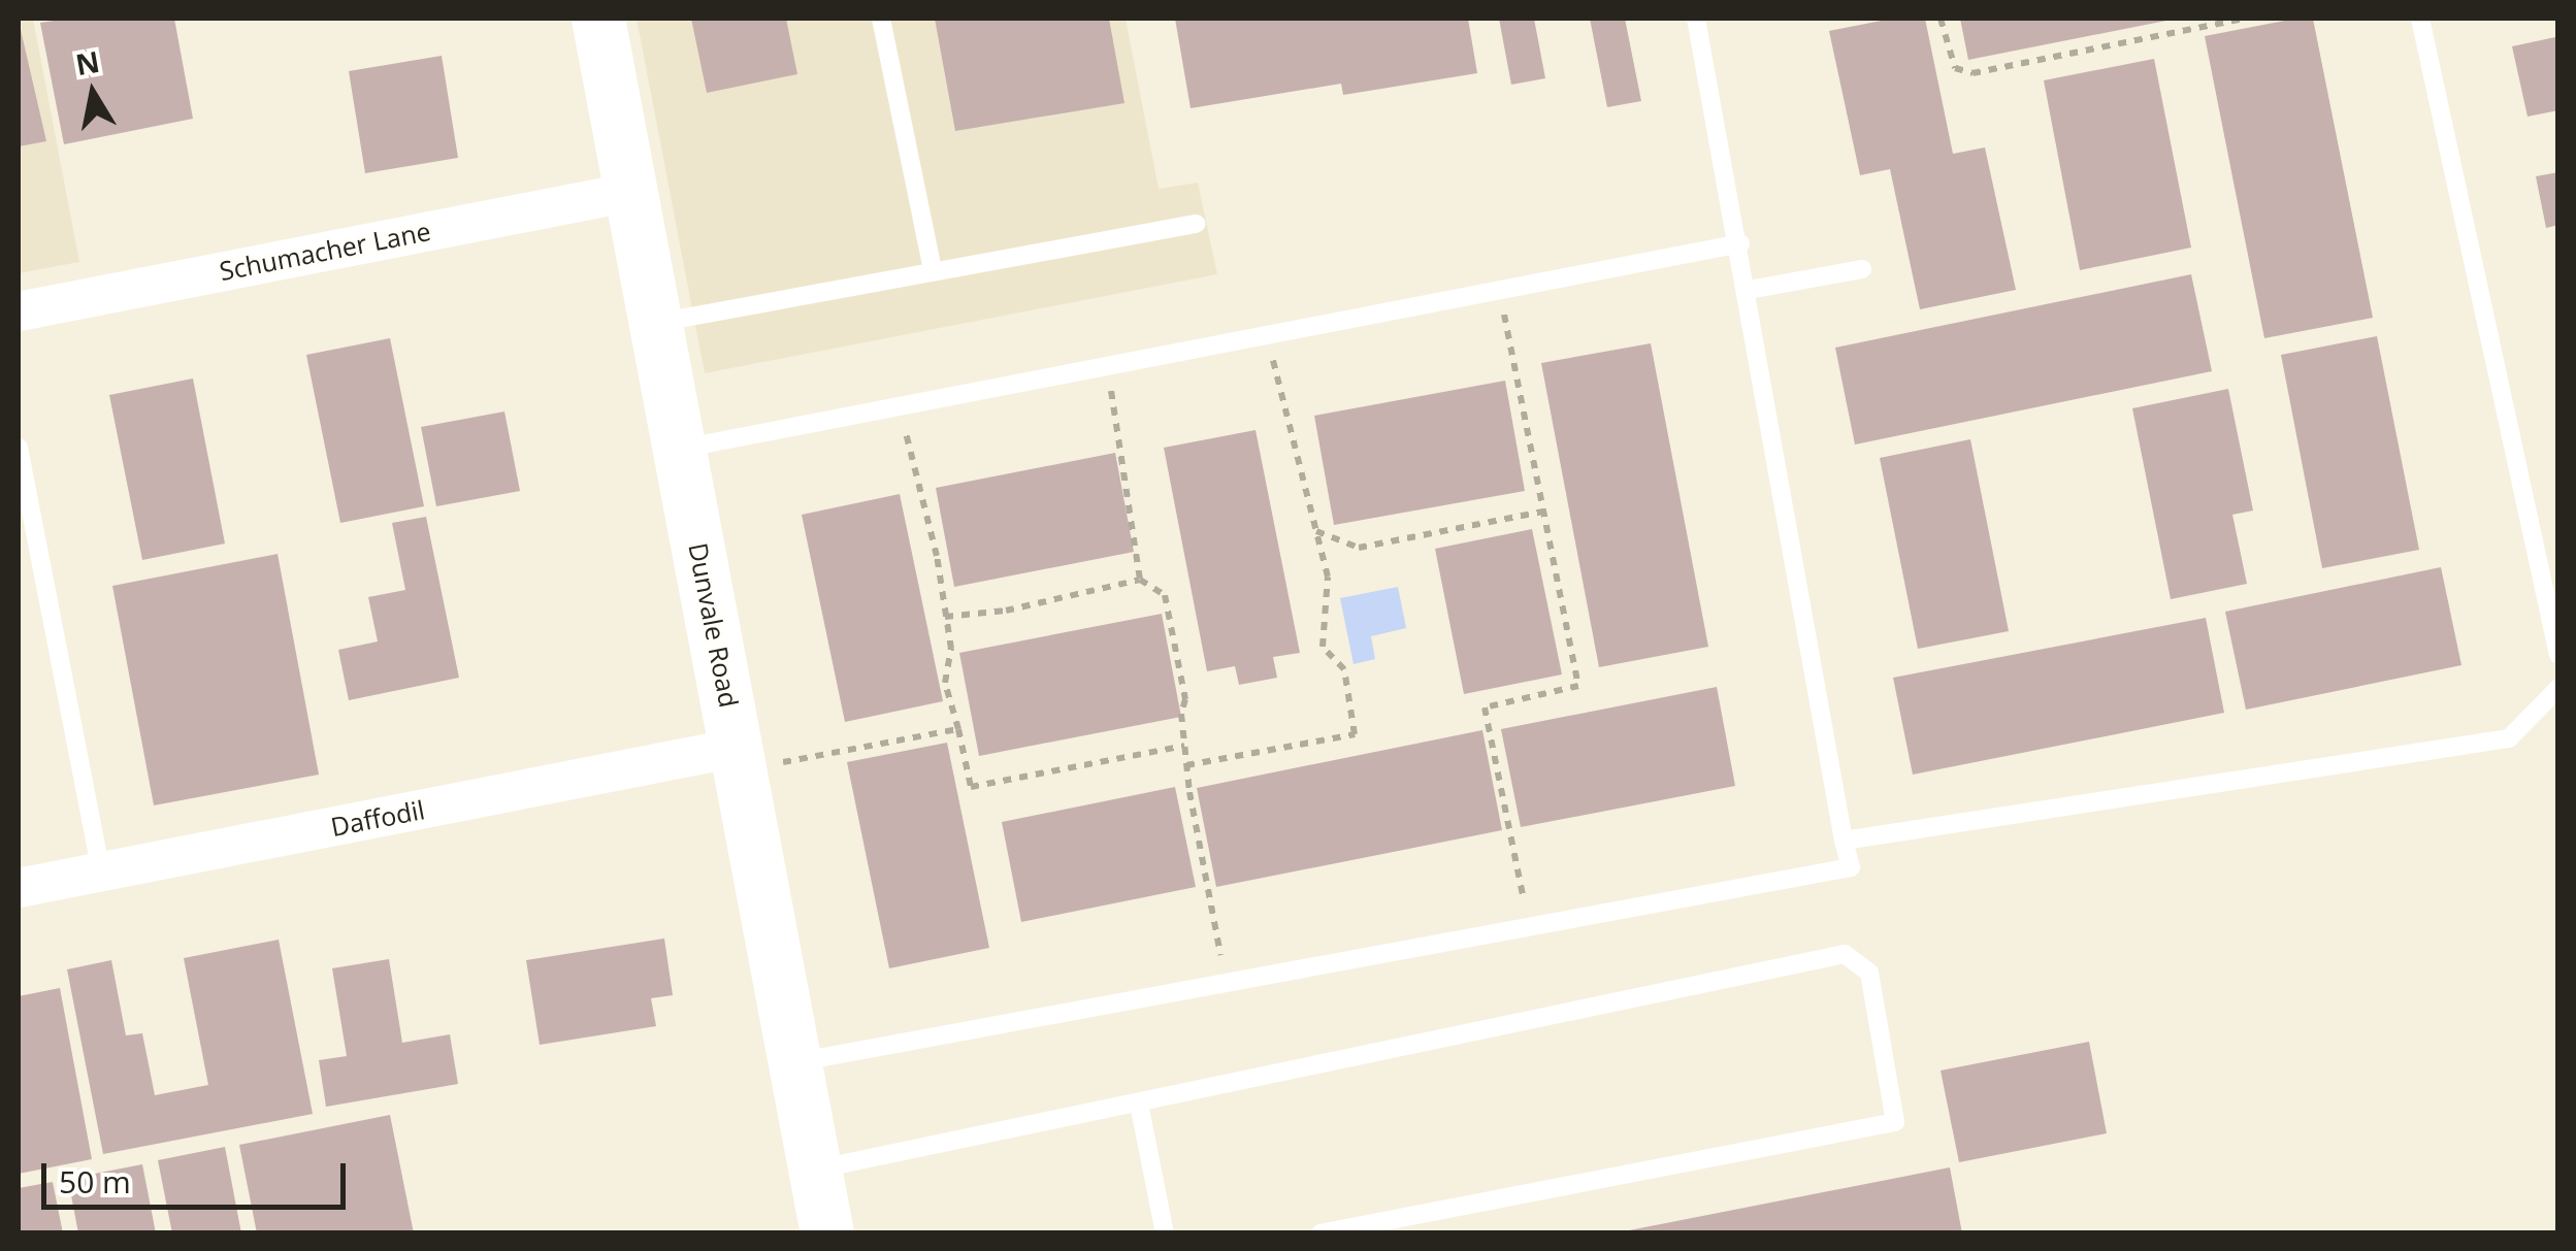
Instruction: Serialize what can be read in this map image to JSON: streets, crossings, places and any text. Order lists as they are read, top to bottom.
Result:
{
  "streets": {
    "street": ["Schumacher Lane", "Dunvale Road", "Daffodil"]
  },
  "crossings": [
    ["Schumacher Lane", "Dunvale Road"],
    ["Dunvale Road", "Daffodil"]
  ],
  "scale_bar": "50 m",
  "north": "top"
}
